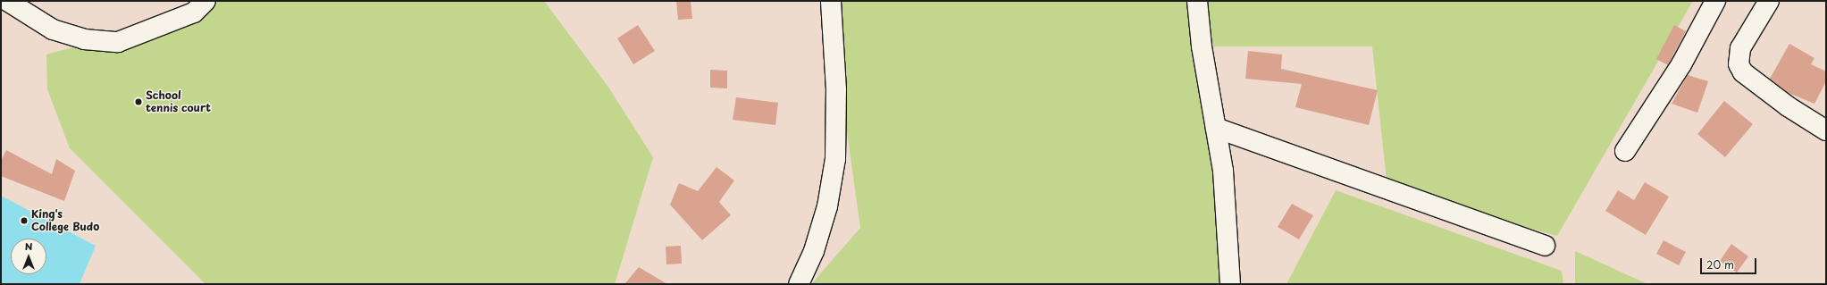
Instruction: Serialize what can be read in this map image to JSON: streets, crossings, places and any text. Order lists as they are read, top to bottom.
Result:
{
  "places": ["School tennis court", "King's College Budo"],
  "scale_bar": "20 m",
  "north": "top"
}
